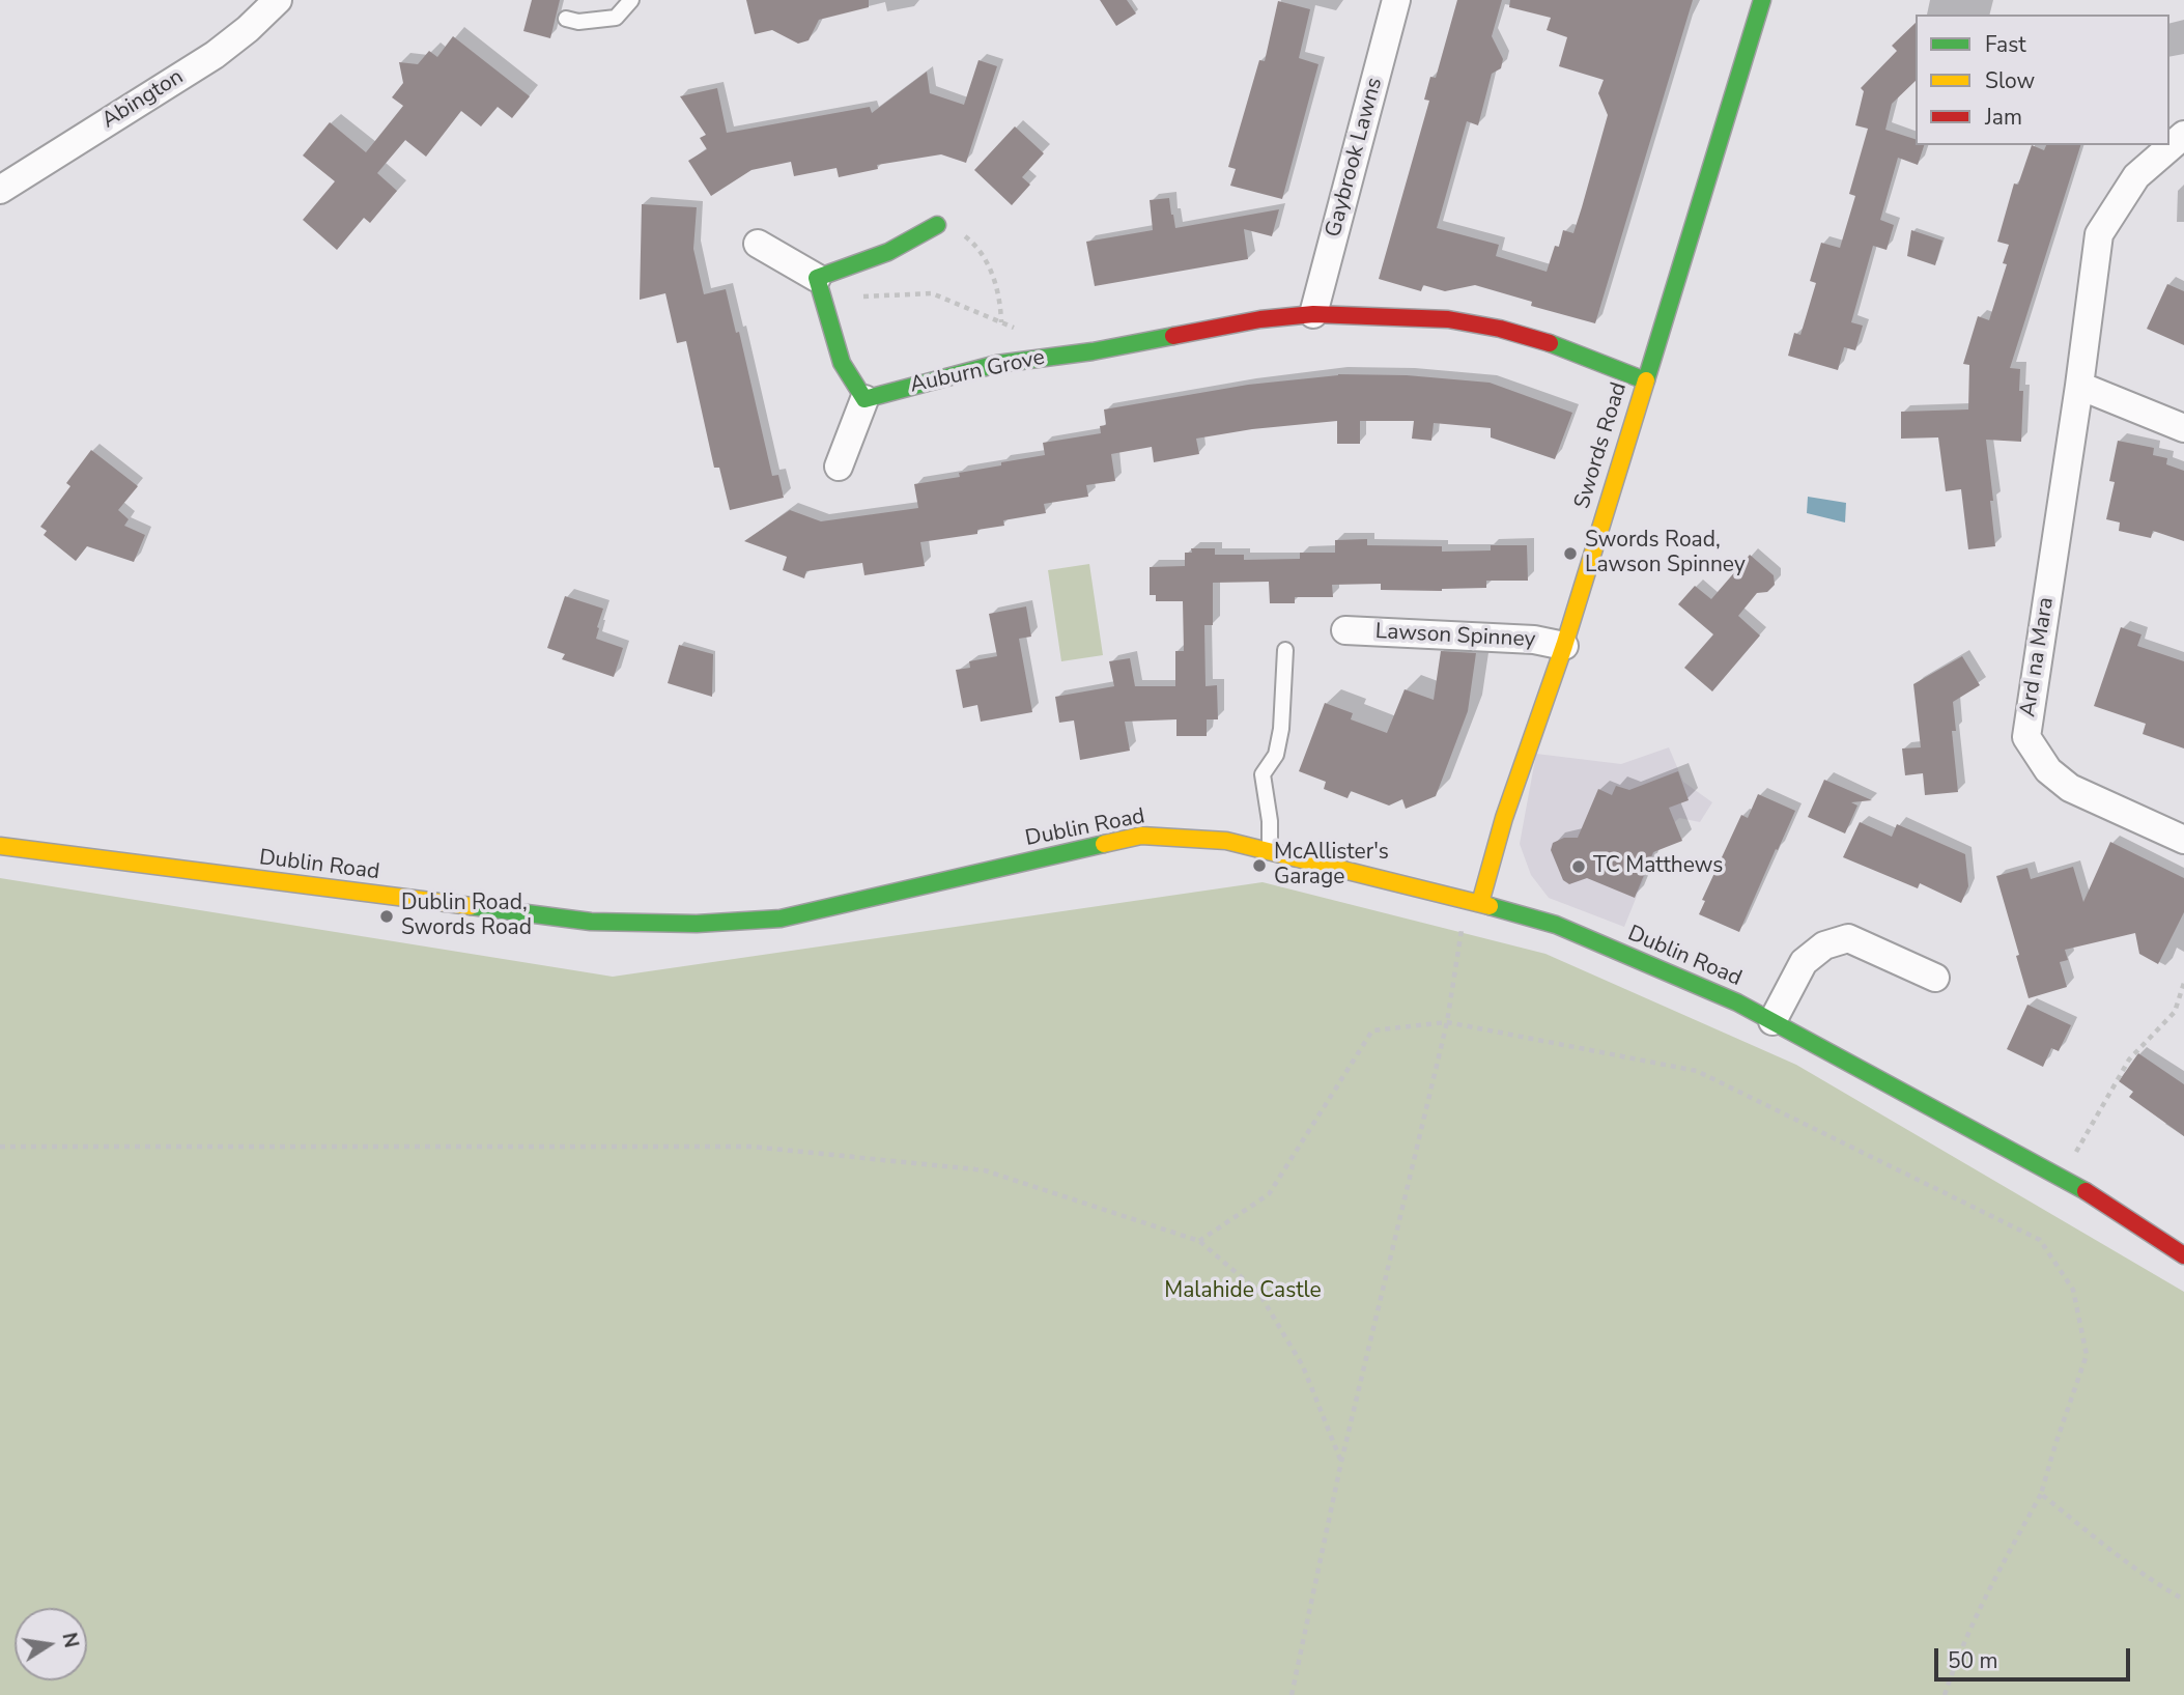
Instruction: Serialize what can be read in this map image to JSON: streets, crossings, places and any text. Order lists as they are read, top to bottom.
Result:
{
  "streets": {
    "main road": ["Auburn Grove", "Swords Road", "Dublin Road"],
    "street": [
      "Abington",
      "Gaybrook Lawns",
      "Lawson Spinney",
      "Ard na Mara"
    ]
  },
  "crossings": [
    ["Gaybrook Lawns", "Auburn Grove"],
    ["Swords Road", "Lawson Spinney"],
    ["Swords Road", "Dublin Road"]
  ],
  "parks": ["Malahide Castle"],
  "places": [
    "Swords Road, Lawson Spinney",
    "McAllister's Garage",
    "TC Matthews",
    "Dublin Road, Swords Road"
  ],
  "legend": ["Fast", "Slow", "Jam"],
  "scale_bar": "50 m",
  "north": "right"
}
